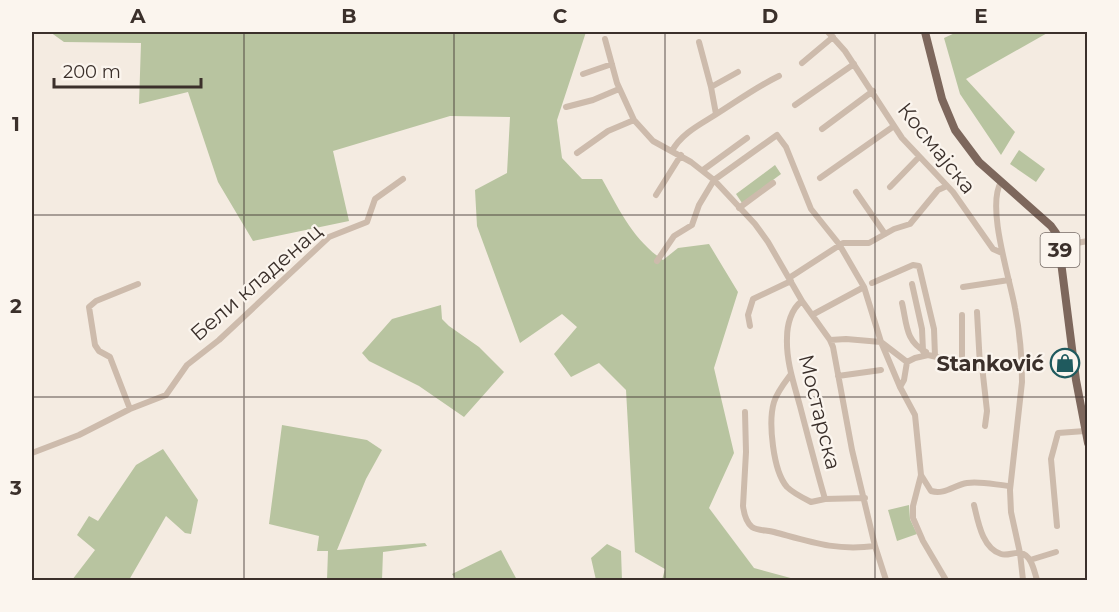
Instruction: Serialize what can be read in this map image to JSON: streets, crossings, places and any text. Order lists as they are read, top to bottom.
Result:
{
  "streets": {
    "main road": ["39"],
    "street": ["Космајска", "Бели кладенац", "Мостарска"]
  },
  "places": {
    "shop": ["Stanković"]
  },
  "scale_bar": "200 m",
  "grid": {
    "columns": [
      "A",
      "B",
      "C",
      "D",
      "E"
    ],
    "rows": ["1", "2", "3"]
  }
}
